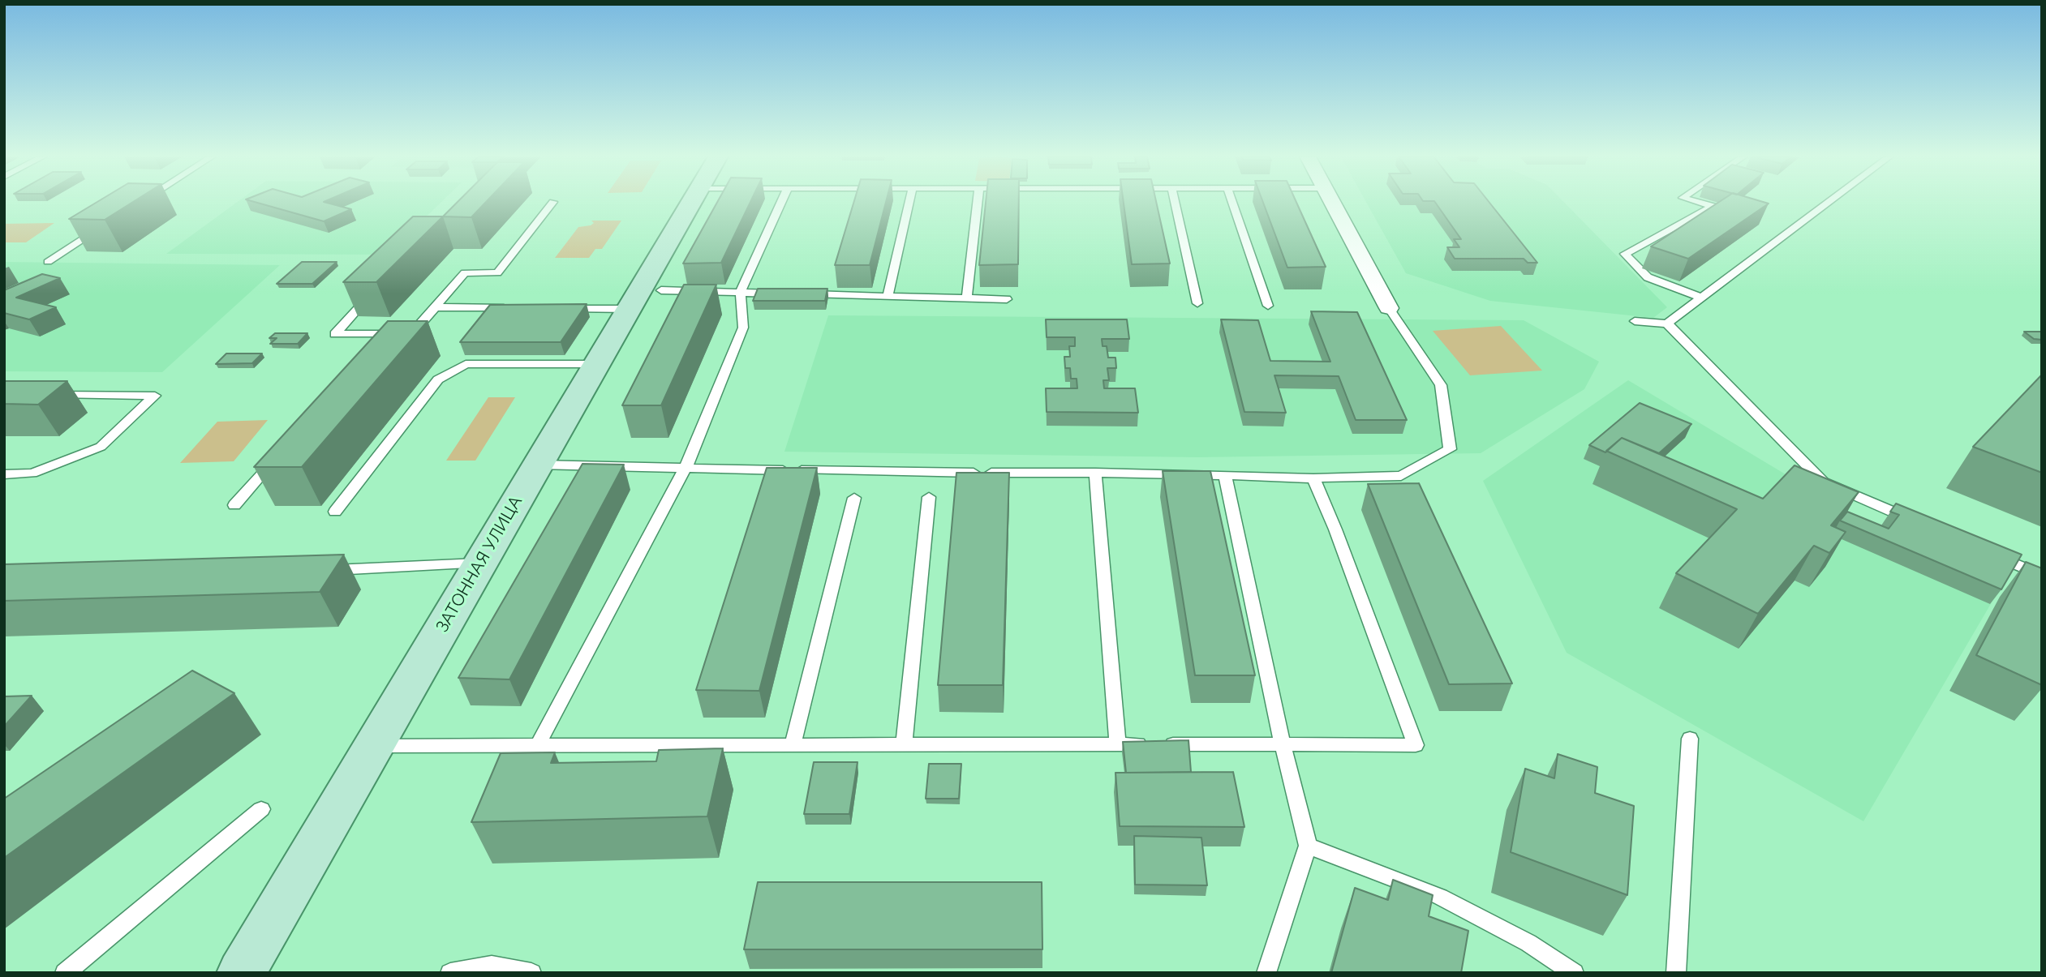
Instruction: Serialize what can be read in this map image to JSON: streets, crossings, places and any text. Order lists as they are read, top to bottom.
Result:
{
  "streets": {
    "street": ["ЗАТОННАЯ УЛИЦА"]
  }
}
